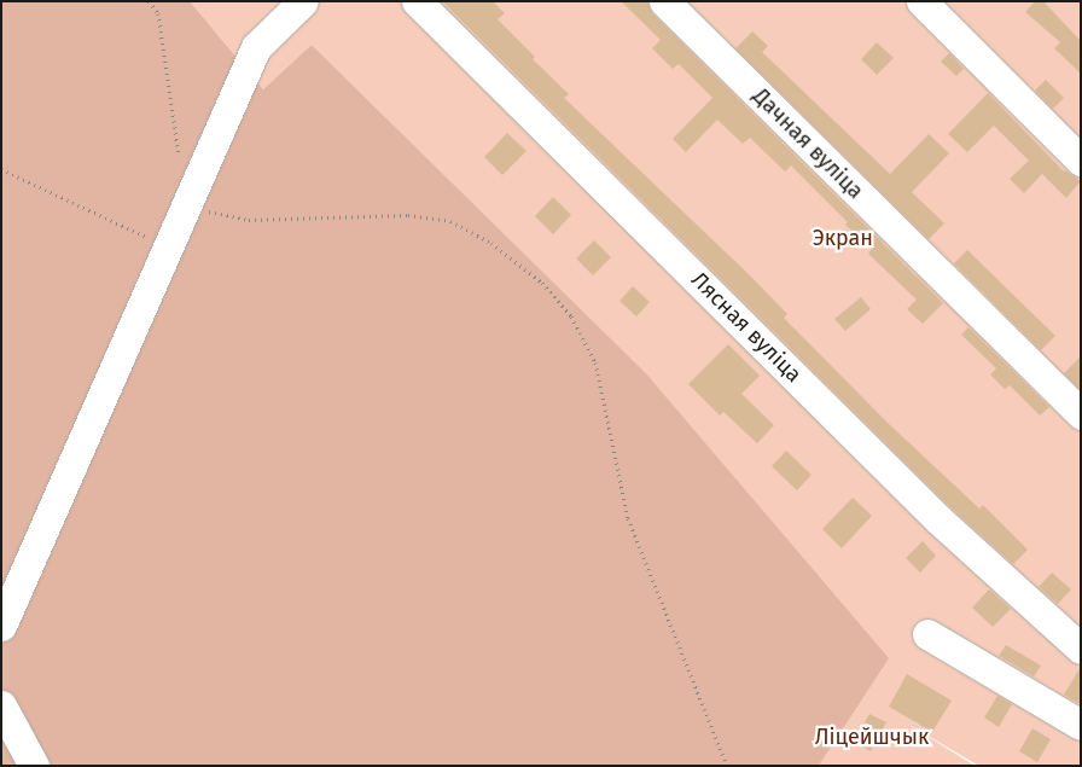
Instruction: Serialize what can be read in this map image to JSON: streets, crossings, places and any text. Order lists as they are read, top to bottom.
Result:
{
  "streets": {
    "street": ["Дачная вуліца", "Лясная вуліца"]
  },
  "parks": ["Экран", "Ліцейшчык"]
}
